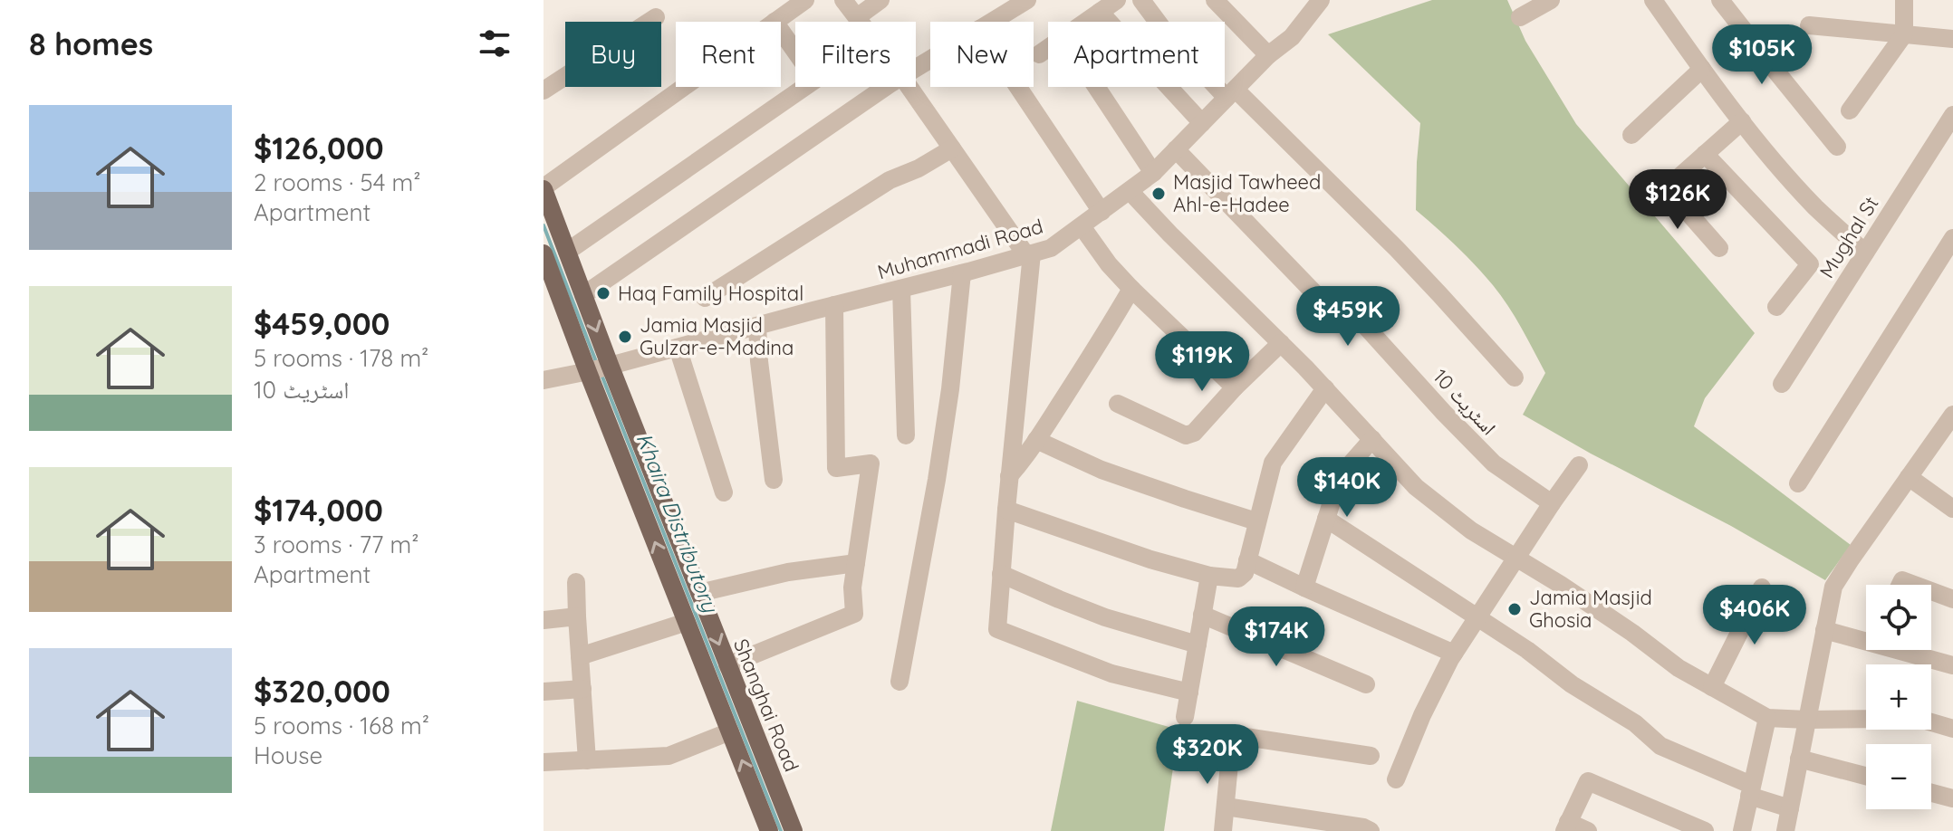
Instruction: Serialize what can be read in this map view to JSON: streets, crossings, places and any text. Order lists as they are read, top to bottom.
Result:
{
  "streets": {
    "main road": ["Shanghai Road"],
    "street": ["Mughal St", "Muhammadi Road", "اسٹریٹ 10"]
  },
  "crossings": [
    ["Muhammadi Road", "اسٹریٹ 10"],
    ["Muhammadi Road", "Shanghai Road"]
  ],
  "water": ["Khaira Distributory"],
  "places": [
    "Masjid Tawheed Ahl-e-Hadee",
    "Haq Family Hospital",
    "Jamia Masjid Gulzar-e-Madina",
    "Jamia Masjid Ghosia"
  ],
  "page": {
    "heading": "8 homes",
    "chip": [
      "Buy",
      "Rent",
      "Filters",
      "New",
      "Apartment"
    ],
    "price": [
      "$105K",
      "$126K",
      "$459K",
      "$119K",
      "$140K",
      "$406K",
      "$174K",
      "$320K"
    ],
    "list": [
      {
        "name": "$126,000",
        "note": "2 rooms · 54 m² · Apartment"
      },
      {
        "name": "$459,000",
        "note": "5 rooms · 178 m² · اسٹریٹ 10"
      },
      {
        "name": "$174,000",
        "note": "3 rooms · 77 m² · Apartment"
      },
      {
        "name": "$320,000",
        "note": "5 rooms · 168 m² · House"
      }
    ],
    "map_buttons": ["+", "−"]
  }
}
